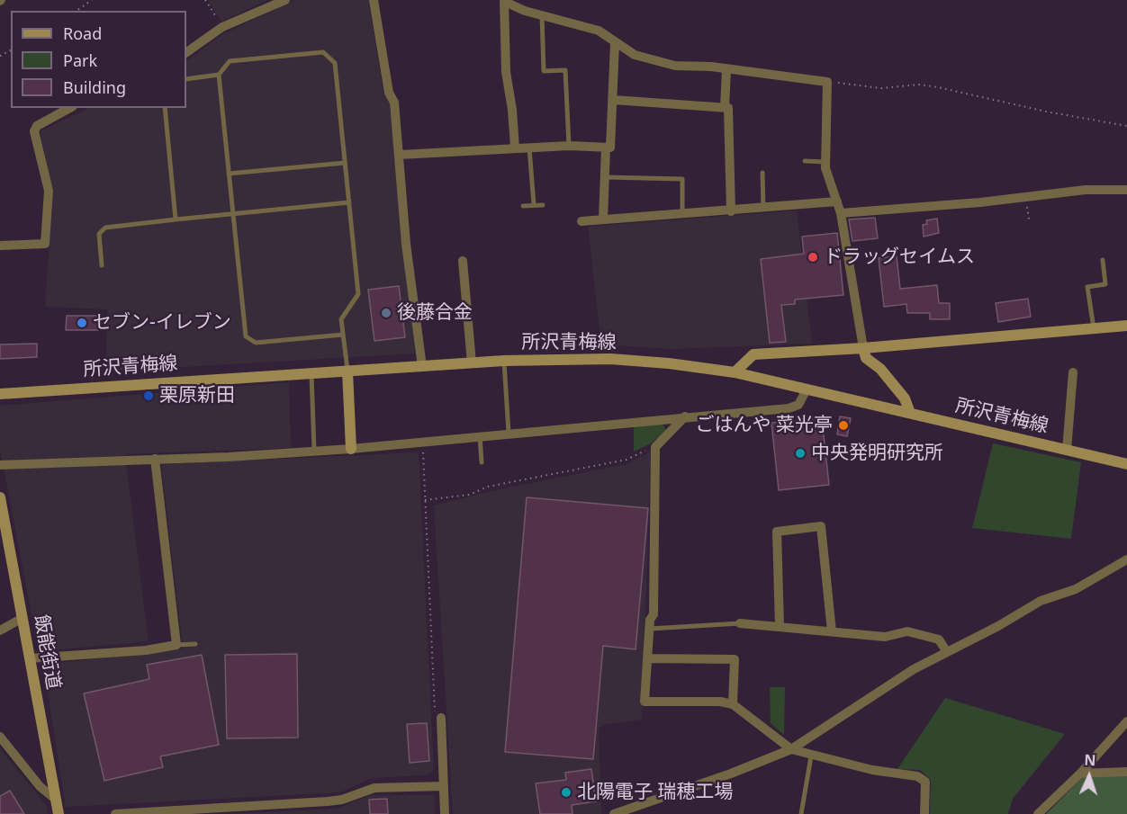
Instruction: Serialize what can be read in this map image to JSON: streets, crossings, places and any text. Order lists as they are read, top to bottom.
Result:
{
  "streets": {
    "main road": ["所沢青梅線", "飯能街道"]
  },
  "places": [
    "ドラッグセイムス",
    "後藤合金",
    "セブン-イレブン",
    "栗原新田",
    "ごはんや 菜光亭",
    "中央発明研究所",
    "北陽電子 瑞穂工場"
  ],
  "legend": ["Road", "Park", "Building"],
  "north": "top"
}
